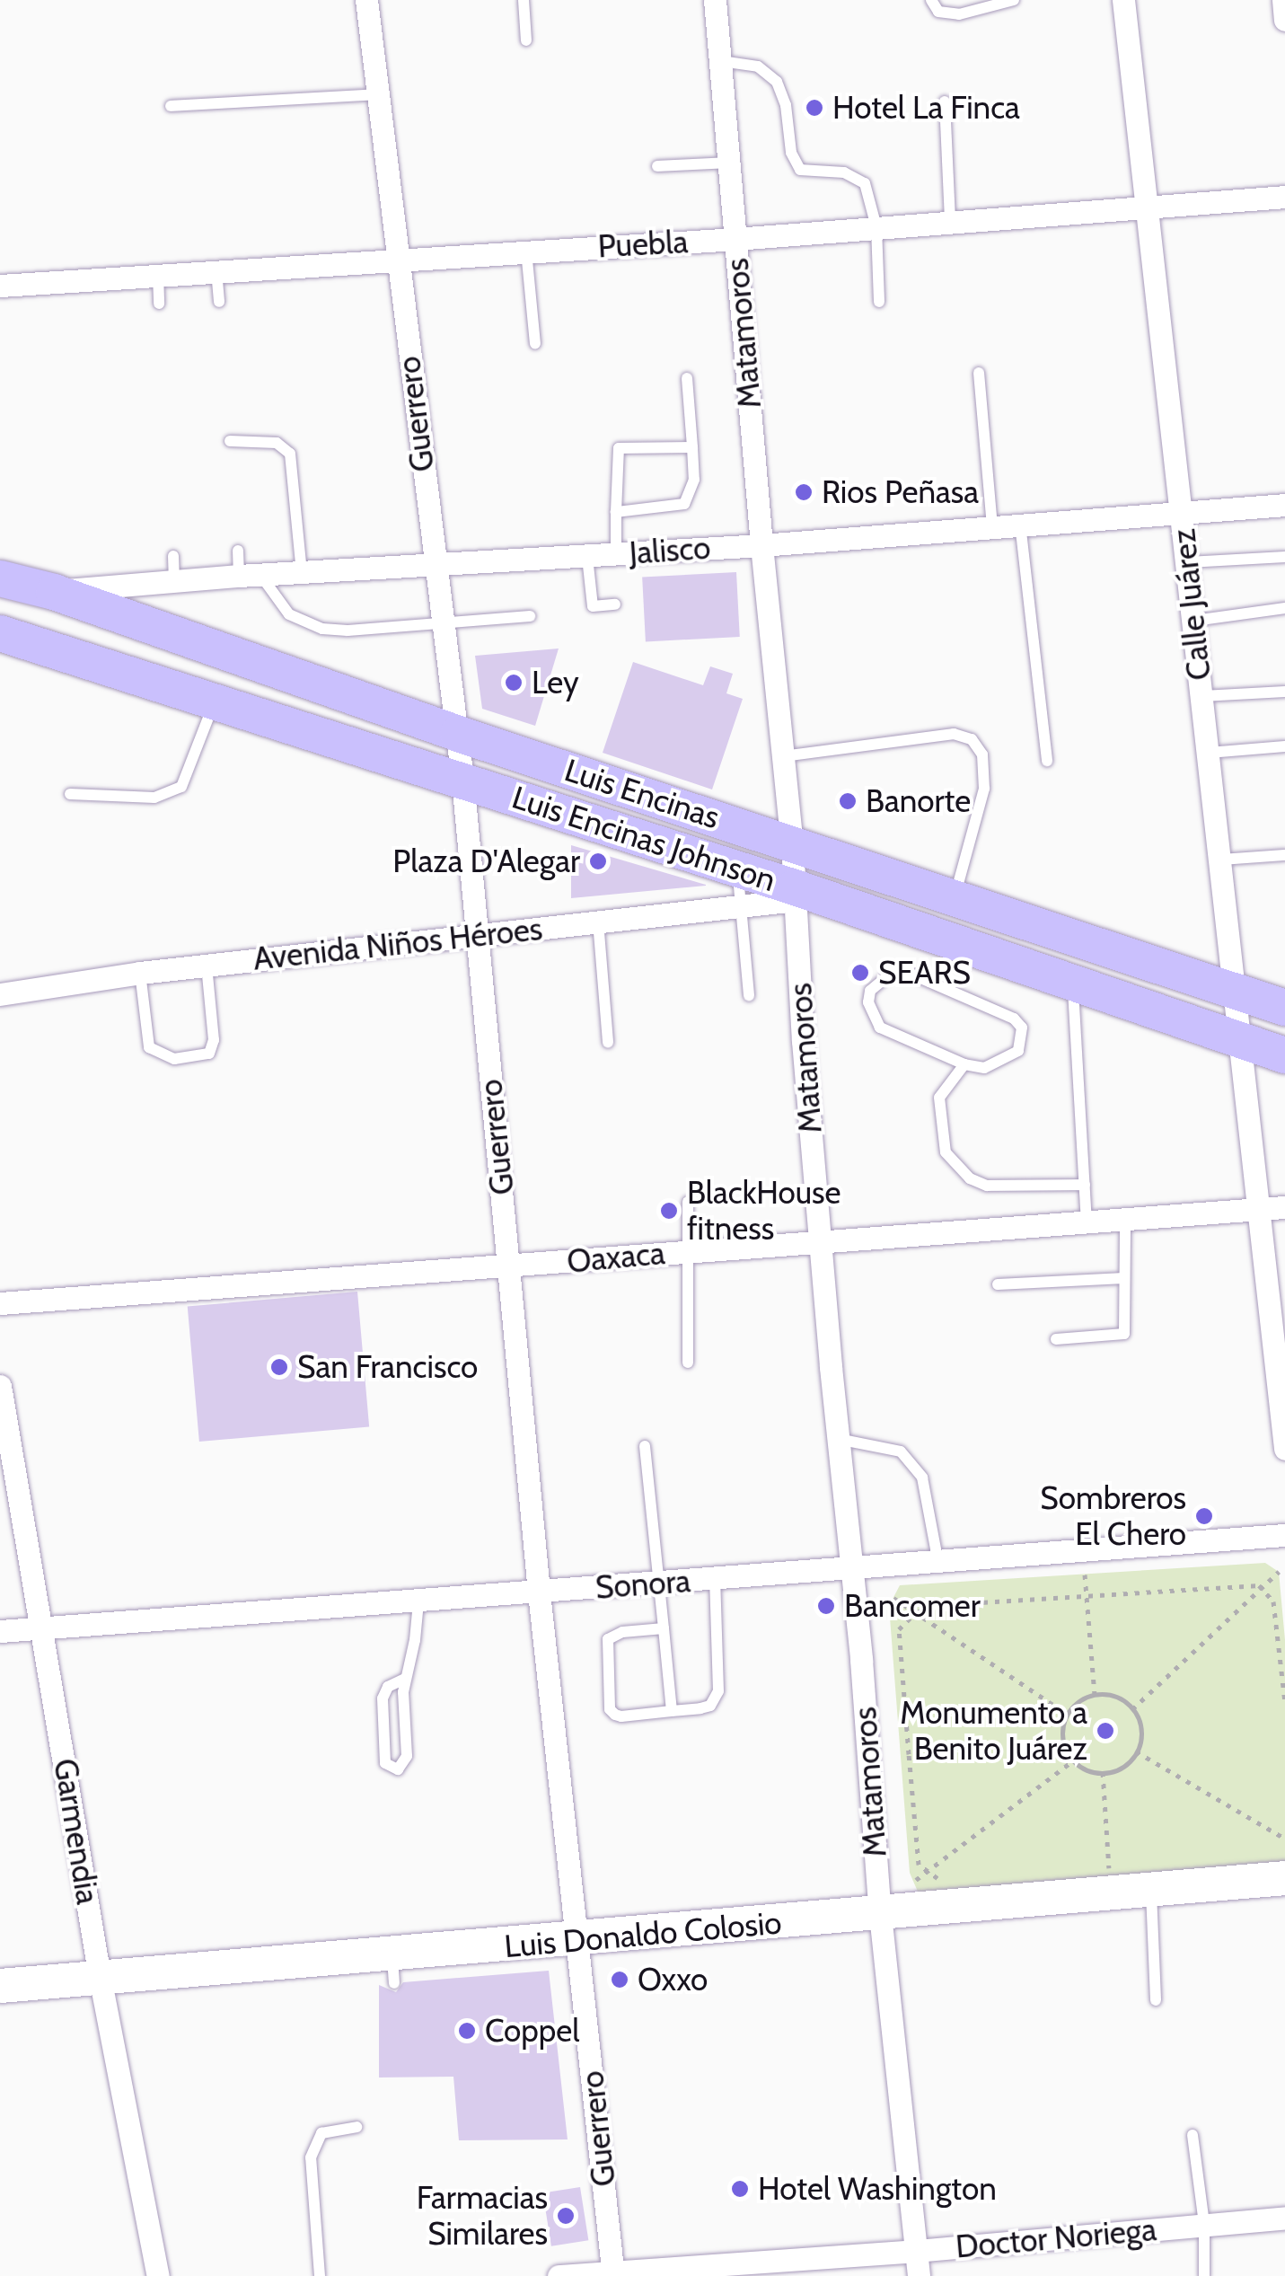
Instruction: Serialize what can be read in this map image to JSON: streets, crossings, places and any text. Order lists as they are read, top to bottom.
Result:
{
  "streets": {
    "main road": ["Luis Encinas", "Luis Encinas Johnson", "Luis Donaldo Colosio"],
    "street": [
      "Puebla",
      "Matamoros",
      "Guerrero",
      "Jalisco",
      "Calle Juárez",
      "Avenida Niños Héroes",
      "Oaxaca",
      "Sonora",
      "Garmendia",
      "Doctor Noriega"
    ]
  },
  "crossings": [
    ["Puebla", "Matamoros"],
    ["Puebla", "Guerrero"],
    ["Puebla", "Calle Juárez"],
    ["Matamoros", "Jalisco"],
    ["Matamoros", "Luis Encinas"],
    ["Matamoros", "Luis Encinas Johnson"],
    ["Matamoros", "Avenida Niños Héroes"],
    ["Matamoros", "Oaxaca"],
    ["Matamoros", "Sonora"],
    ["Matamoros", "Luis Donaldo Colosio"],
    ["Matamoros", "Doctor Noriega"],
    ["Guerrero", "Jalisco"],
    ["Guerrero", "Luis Encinas"],
    ["Guerrero", "Luis Encinas Johnson"],
    ["Guerrero", "Avenida Niños Héroes"],
    ["Guerrero", "Oaxaca"],
    ["Guerrero", "Sonora"],
    ["Guerrero", "Luis Donaldo Colosio"],
    ["Guerrero", "Doctor Noriega"],
    ["Jalisco", "Calle Juárez"],
    ["Jalisco", "Luis Encinas"],
    ["Calle Juárez", "Luis Encinas"],
    ["Calle Juárez", "Luis Encinas Johnson"],
    ["Calle Juárez", "Oaxaca"],
    ["Luis Encinas Johnson", "Avenida Niños Héroes"],
    ["Sonora", "Garmendia"],
    ["Garmendia", "Luis Donaldo Colosio"]
  ],
  "places": [
    "Hotel La Finca",
    "Rios Peñasa",
    "Ley",
    "Banorte",
    "Plaza D'Alegar",
    "SEARS",
    "BlackHouse fitness",
    "San Francisco",
    "Sombreros El Chero",
    "Bancomer",
    "Monumento a Benito Juárez",
    "Oxxo",
    "Coppel",
    "Hotel Washington",
    "Farmacias Similares"
  ]
}
